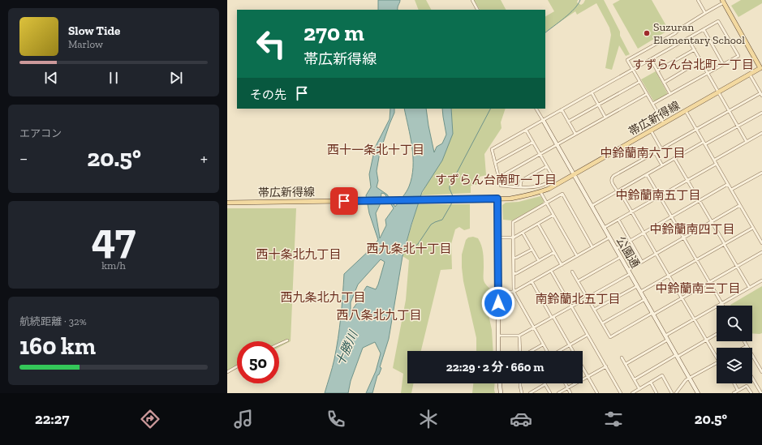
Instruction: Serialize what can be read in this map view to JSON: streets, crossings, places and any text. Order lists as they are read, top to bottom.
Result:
{
  "streets": {
    "main road": ["帯広新得線"],
    "street": ["公園通"]
  },
  "crossings": [
    ["帯広新得線", "公園通"]
  ],
  "districts": [
    "すずらん台北町一丁目",
    "西十一条北十丁目",
    "中鈴蘭南六丁目",
    "すずらん台南町一丁目",
    "中鈴蘭南五丁目",
    "中鈴蘭南四丁目",
    "西九条北十丁目",
    "西十条北九丁目",
    "中鈴蘭南三丁目",
    "西九条北九丁目",
    "南鈴蘭北五丁目",
    "西八条北九丁目"
  ],
  "water": ["十勝川"],
  "places": ["Suzuran Elementary School"],
  "page": {
    "turn": ["270 m", "帯広新得線"],
    "song": ["Slow Tide", "Marlow"],
    "then": "その先",
    "tile": [
      "エアコン",
      ["47", "km/h"],
      ["航続距離 · 32%", "160 km"]
    ],
    "heat": ["−", "20.5°", "+"],
    "limit": "50",
    "trip": "22:29 · 2 分 · 660 m",
    "tabs": ["22:27", "20.5°"]
  }
}
